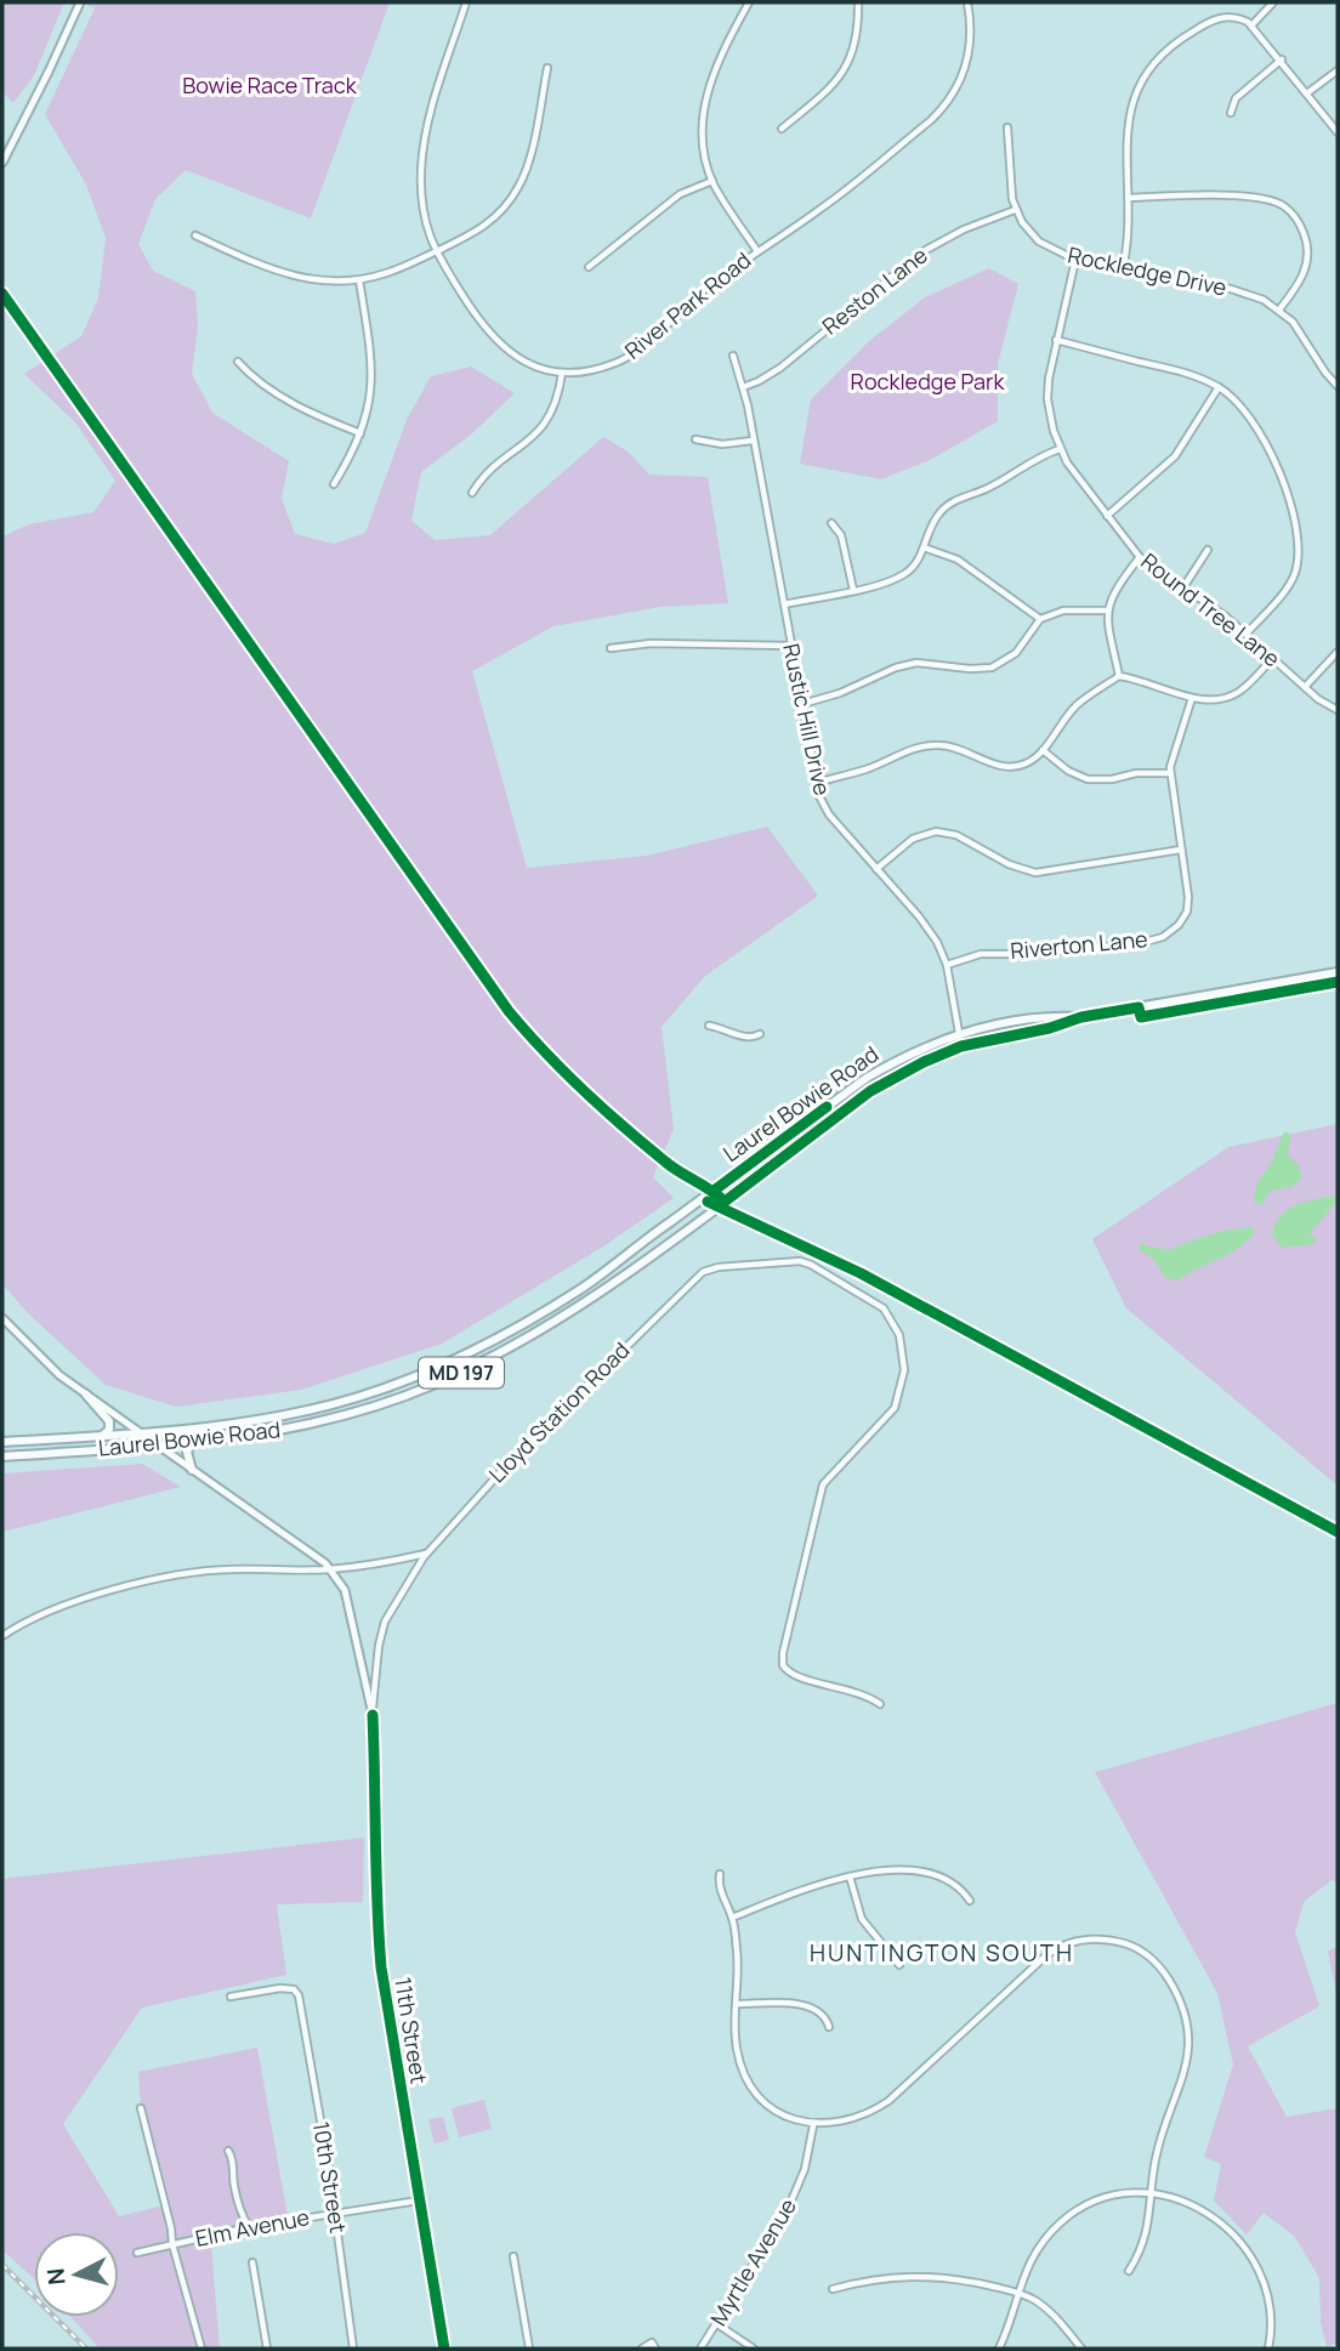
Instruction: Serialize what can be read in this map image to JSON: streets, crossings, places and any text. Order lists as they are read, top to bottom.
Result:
{
  "streets": {
    "main road": ["Laurel Bowie Road", "MD 197", "11th Street"],
    "street": [
      "Rockledge Drive",
      "Reston Lane",
      "River Park Road",
      "Round Tree Lane",
      "Rustic Hill Drive",
      "Riverton Lane",
      "Lloyd Station Road",
      "10th Street",
      "Elm Avenue",
      "Myrtle Avenue"
    ]
  },
  "crossings": [
    ["Rockledge Drive", "Reston Lane"],
    ["Rockledge Drive", "Round Tree Lane"],
    ["Reston Lane", "Rustic Hill Drive"],
    ["Rustic Hill Drive", "Riverton Lane"],
    ["Rustic Hill Drive", "Laurel Bowie Road"],
    ["Lloyd Station Road", "11th Street"],
    ["11th Street", "Elm Avenue"],
    ["10th Street", "Elm Avenue"]
  ],
  "districts": ["HUNTINGTON SOUTH"],
  "parks": ["Bowie Race Track", "Rockledge Park"],
  "north": "left"
}
